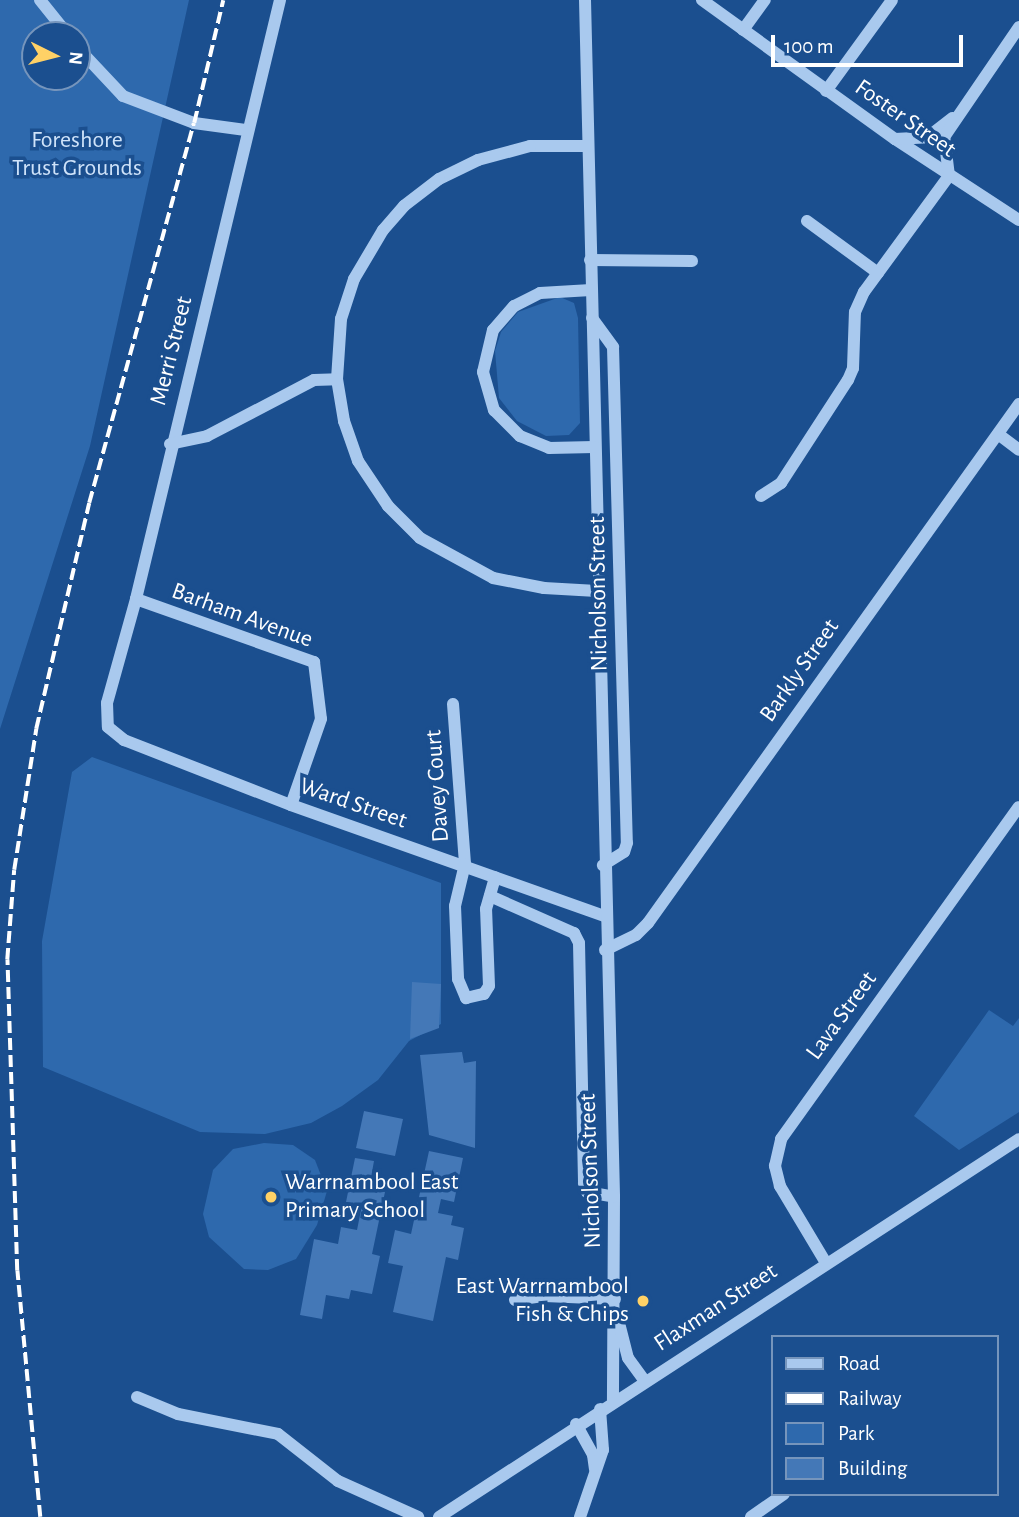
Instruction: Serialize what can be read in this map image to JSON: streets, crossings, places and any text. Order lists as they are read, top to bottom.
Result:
{
  "streets": {
    "street": [
      "Foster Street",
      "Merri Street",
      "Nicholson Street",
      "Barham Avenue",
      "Barkly Street",
      "Davey Court",
      "Ward Street",
      "Lava Street",
      "Flaxman Street"
    ]
  },
  "crossings": [
    ["Merri Street", "Barham Avenue"],
    ["Merri Street", "Ward Street"],
    ["Nicholson Street", "Barkly Street"],
    ["Nicholson Street", "Ward Street"],
    ["Nicholson Street", "Flaxman Street"],
    ["Barham Avenue", "Ward Street"],
    ["Davey Court", "Ward Street"],
    ["Lava Street", "Flaxman Street"]
  ],
  "parks": ["Foreshore Trust Grounds"],
  "places": ["Warrnambool East Primary School", "East Warrnambool Fish & Chips"],
  "legend": [
    "Road",
    "Railway",
    "Park",
    "Building"
  ],
  "scale_bar": "100 m",
  "north": "right"
}
